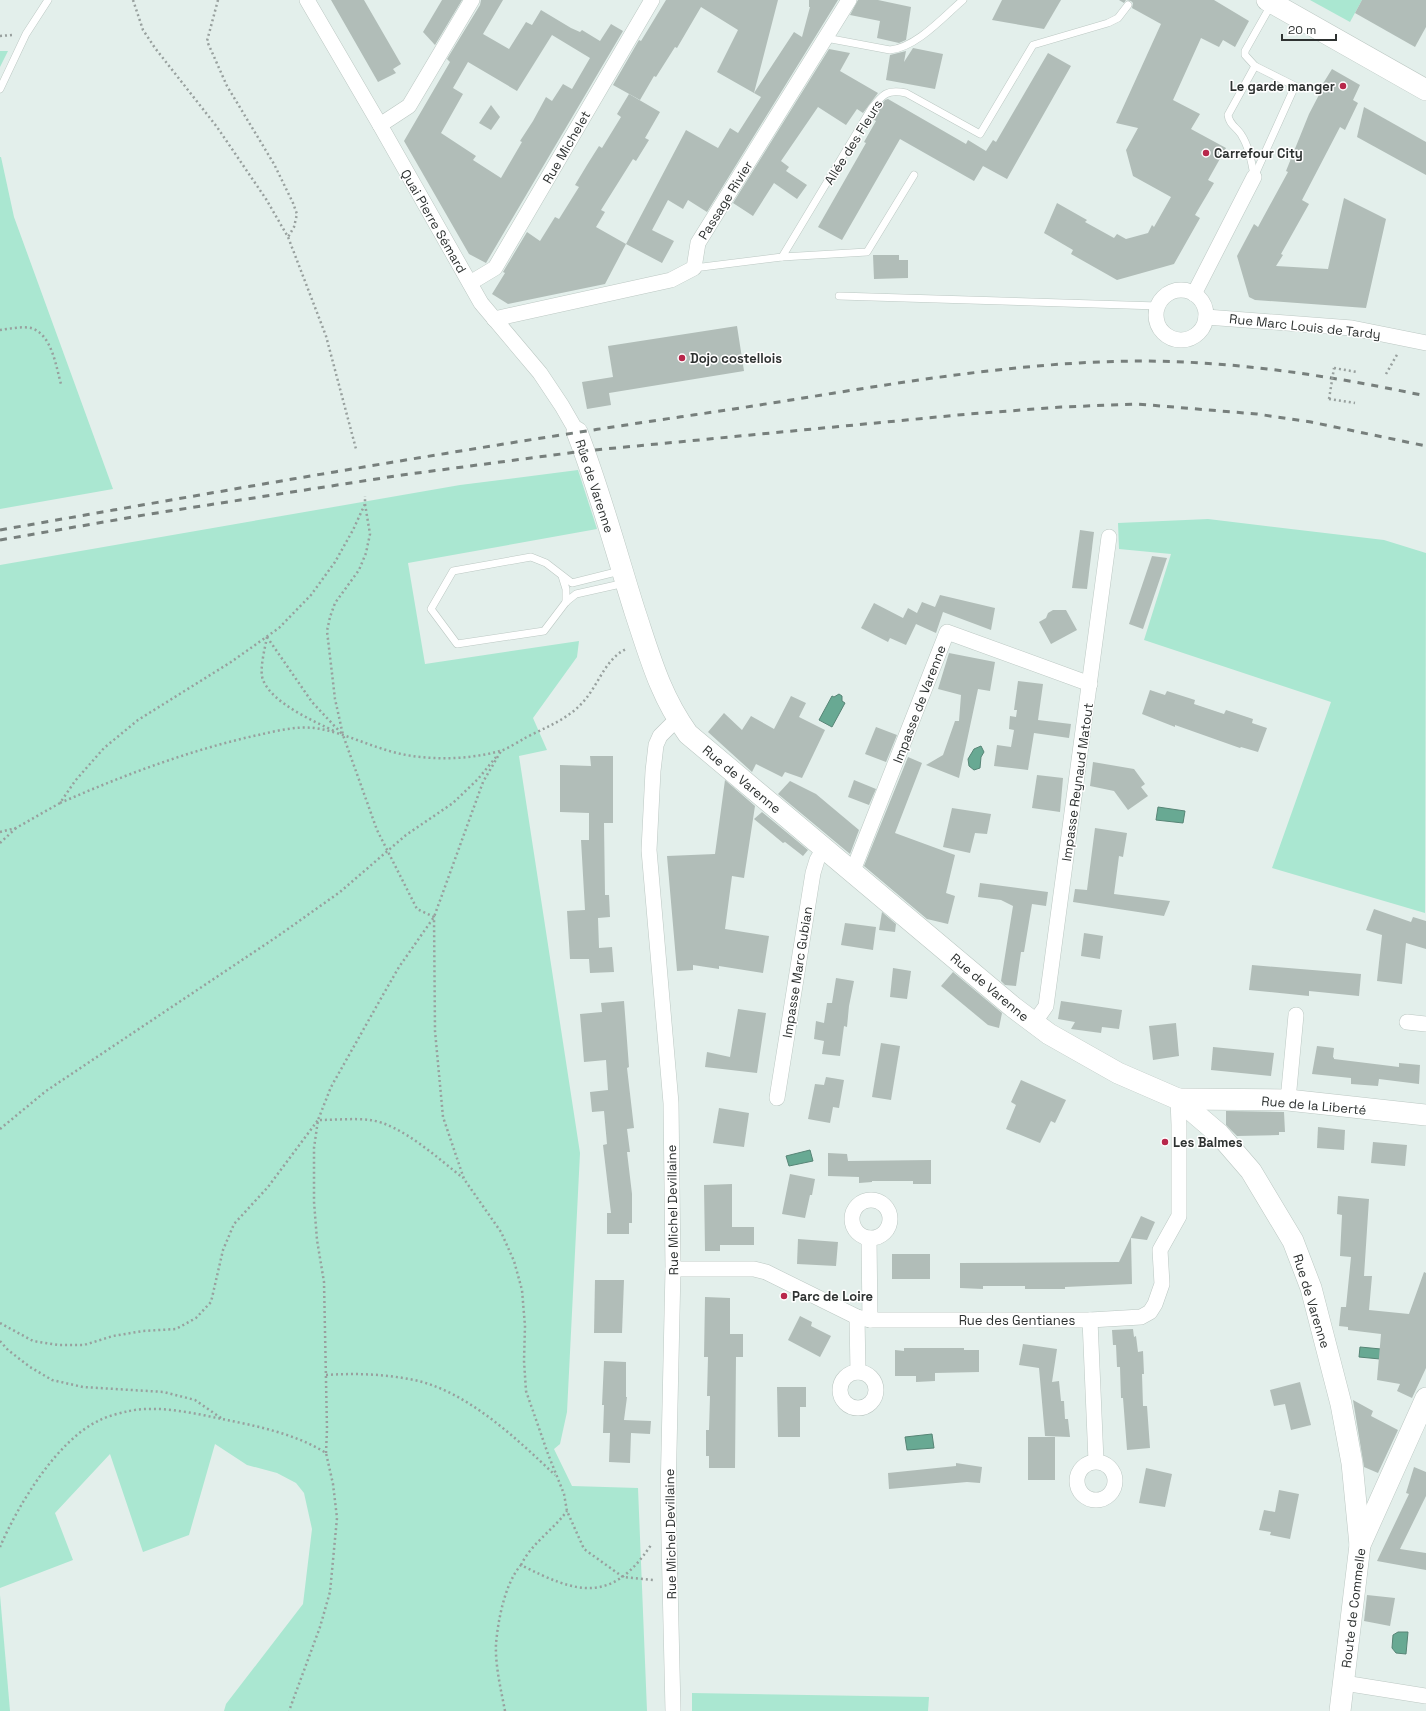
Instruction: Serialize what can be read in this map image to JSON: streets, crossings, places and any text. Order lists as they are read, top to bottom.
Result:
{
  "streets": {
    "street": [
      "Rue Michelet",
      "Passage Rivier",
      "Quai Pierre Sémard",
      "Rue Marc Louis de Tardy",
      "Rue de Varenne",
      "Impasse de Varenne",
      "Impasse Reynaud Matout",
      "Impasse Marc Gubian",
      "Rue de la Liberté",
      "Rue Michel Devillaine",
      "Rue des Gentianes",
      "Route de Commelle"
    ],
    "lane": ["Allée des Fleurs"]
  },
  "crossings": [
    ["Rue Michelet", "Quai Pierre Sémard"],
    ["Quai Pierre Sémard", "Rue de Varenne"],
    ["Rue de Varenne", "Impasse de Varenne"],
    ["Rue de Varenne", "Impasse Reynaud Matout"],
    ["Rue de Varenne", "Impasse Marc Gubian"],
    ["Rue de Varenne", "Rue de la Liberté"],
    ["Rue de Varenne", "Rue Michel Devillaine"],
    ["Rue de Varenne", "Rue des Gentianes"],
    ["Rue de Varenne", "Route de Commelle"],
    ["Impasse de Varenne", "Impasse Reynaud Matout"],
    ["Rue de la Liberté", "Rue des Gentianes"],
    ["Rue Michel Devillaine", "Rue des Gentianes"]
  ],
  "places": [
    "Le garde manger",
    "Carrefour City",
    "Dojo costellois",
    "Les Balmes",
    "Parc de Loire"
  ],
  "scale_bar": "20 m"
}
